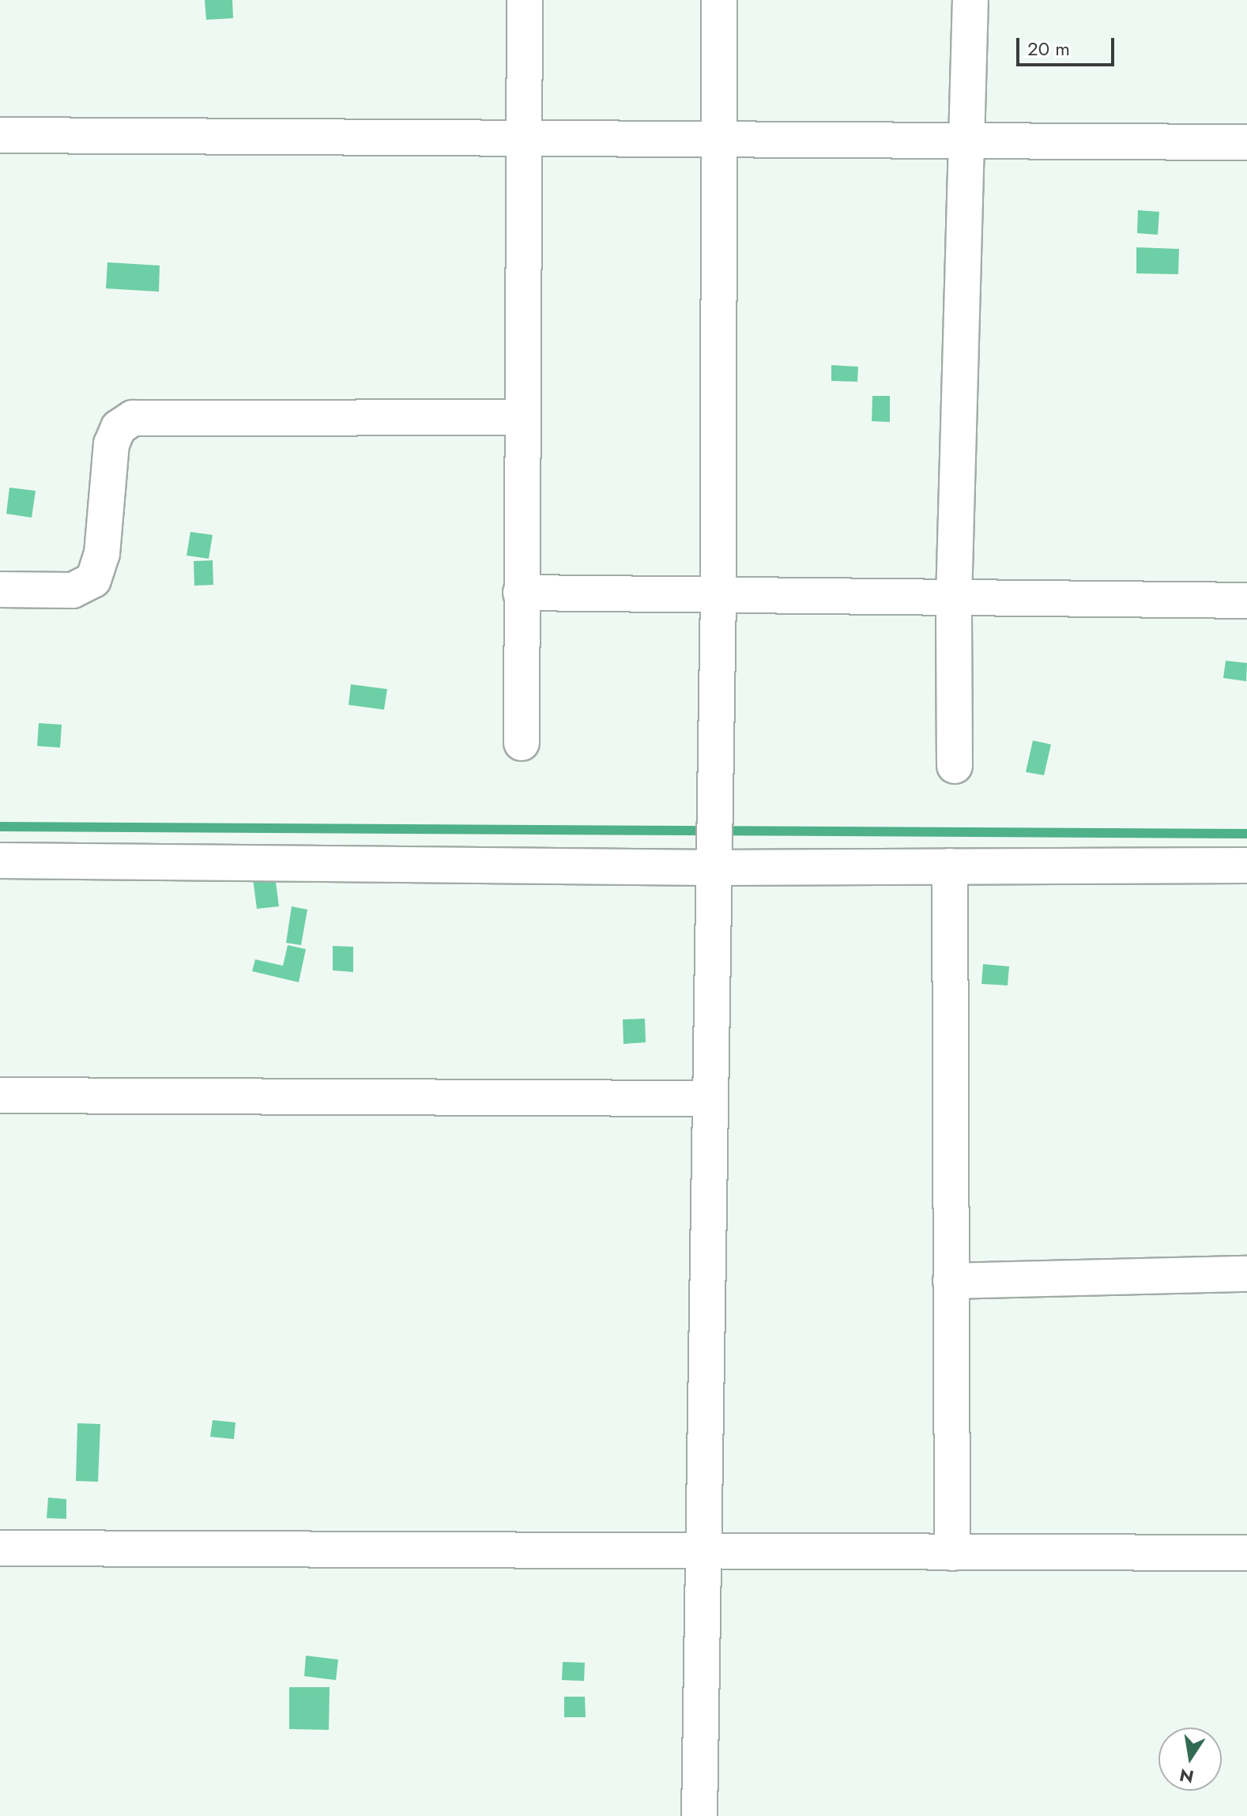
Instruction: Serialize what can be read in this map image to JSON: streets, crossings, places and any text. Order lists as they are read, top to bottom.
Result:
{
  "scale_bar": "20 m",
  "north": "bottom"
}
